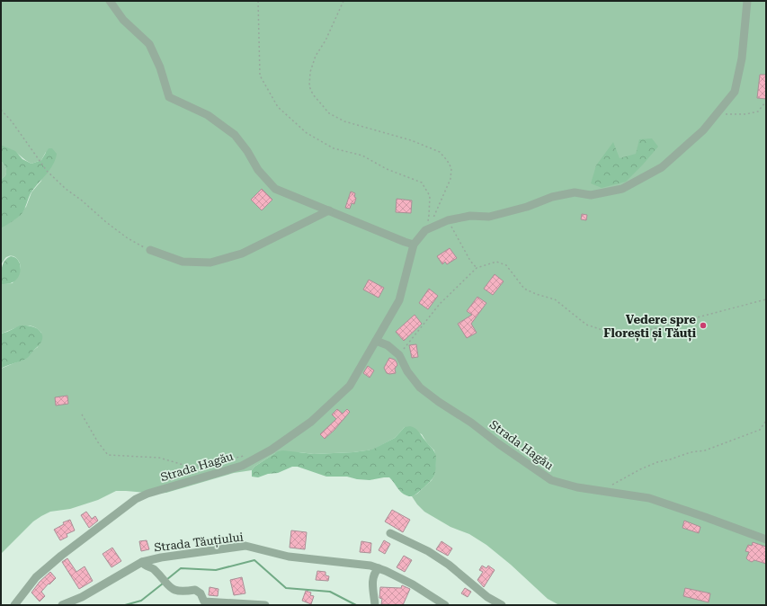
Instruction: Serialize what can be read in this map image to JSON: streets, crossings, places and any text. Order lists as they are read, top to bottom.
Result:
{
  "streets": {
    "street": ["Strada Hagău", "Strada Tăuțiului"]
  },
  "places": ["Vedere spre Florești și Tăuți"]
}
